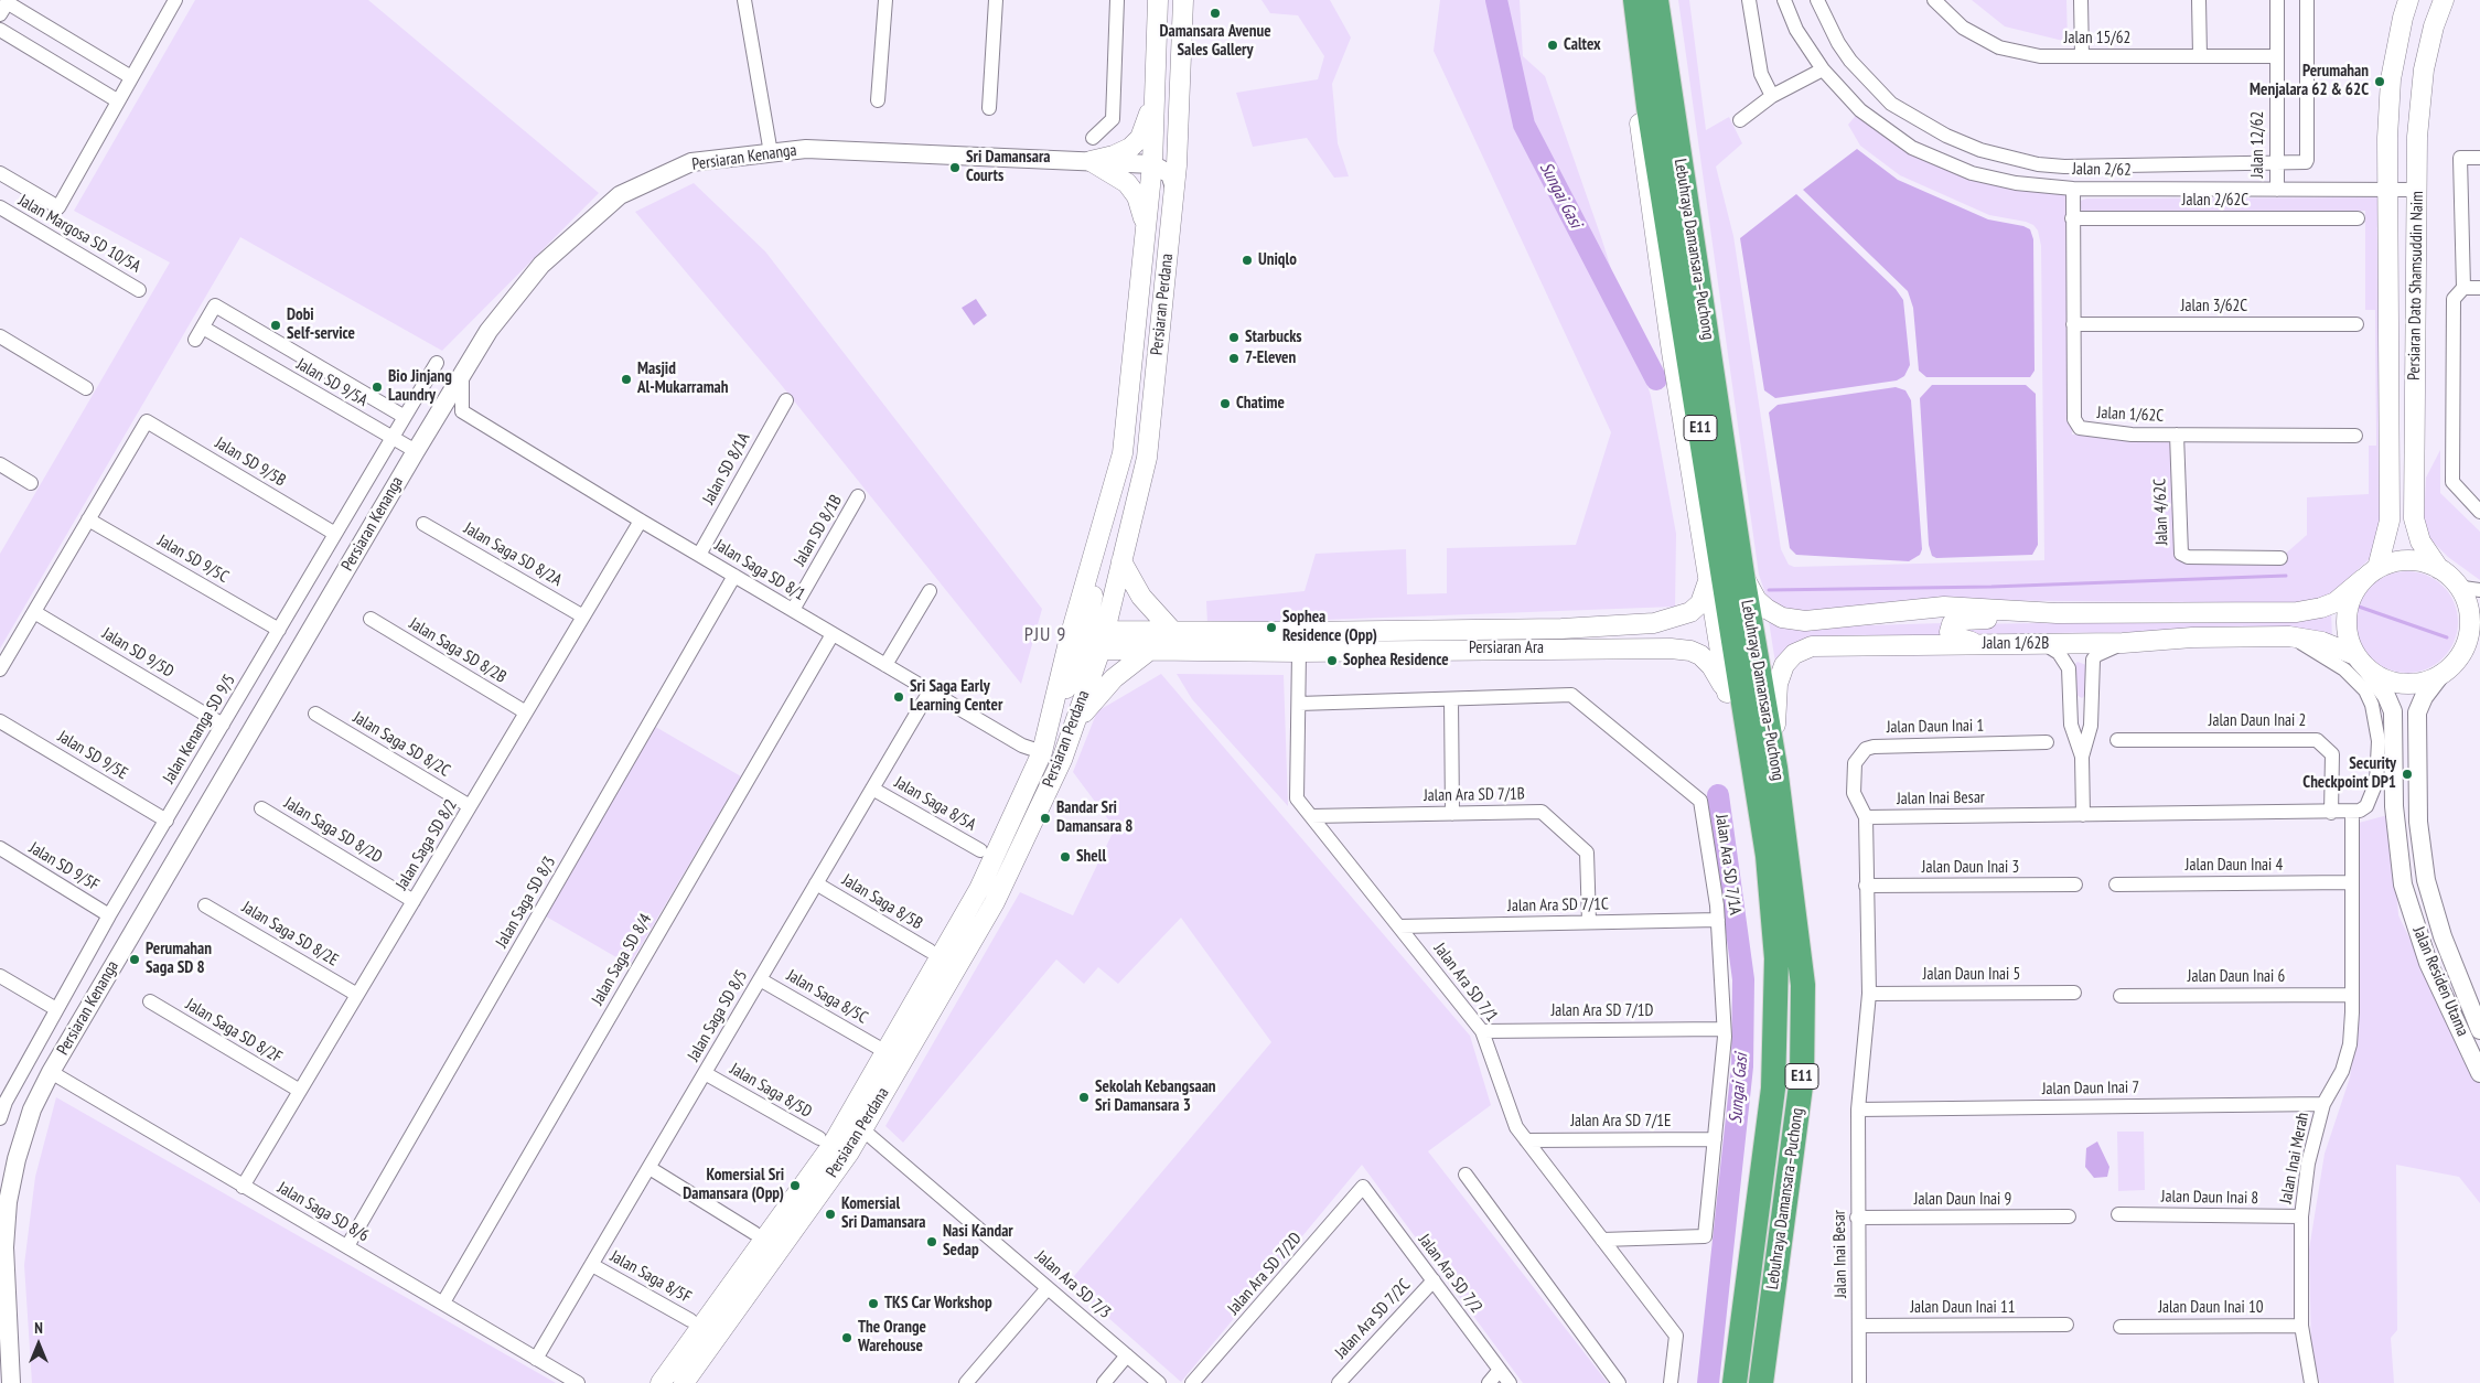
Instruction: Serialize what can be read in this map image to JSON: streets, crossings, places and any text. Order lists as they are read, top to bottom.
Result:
{
  "streets": {
    "highway": ["Lebuhraya Damansara–Puchong", "E11"],
    "main road": [
      "Persiaran Dato Shamsuddin Naim",
      "Persiaran Perdana",
      "Jalan 1/62B",
      "Persiaran Ara"
    ],
    "street": [
      "Jalan 15/62",
      "Jalan 12/62",
      "Persiaran Kenanga",
      "Jalan 2/62",
      "Jalan 2/62C",
      "Jalan Margosa SD 10/5A",
      "Jalan 3/62C",
      "Jalan SD 9/5A",
      "Jalan 1/62C",
      "Jalan SD 9/5B",
      "Jalan SD 8/1A",
      "Jalan 4/62C",
      "Jalan SD 8/1B",
      "Jalan Saga SD 8/2A",
      "Jalan SD 9/5C",
      "Jalan Saga SD 8/1",
      "Jalan Saga SD 8/2B",
      "Jalan SD 9/5D",
      "Jalan Daun Inai 2",
      "Jalan Daun Inai 1",
      "Jalan Kenanga SD 9/5",
      "Jalan Saga SD 8/2C",
      "Jalan SD 9/5E",
      "Jalan Ara SD 7/1B",
      "Jalan Inai Besar",
      "Jalan Saga 8/5A",
      "Jalan Saga SD 8/2D",
      "Jalan Saga SD 8/2",
      "Jalan Ara SD 7/1A",
      "Jalan Daun Inai 4",
      "Jalan SD 9/5F",
      "Jalan Daun Inai 3",
      "Jalan Saga SD 8/3",
      "Jalan Saga 8/5B",
      "Jalan Ara SD 7/1C",
      "Jalan Saga SD 8/2E",
      "Jalan Saga SD 8/4",
      "Jalan Daun Inai 5",
      "Jalan Daun Inai 6",
      "Jalan Residen Utama",
      "Jalan Ara SD 7/1",
      "Jalan Saga 8/5C",
      "Jalan Ara SD 7/1D",
      "Jalan Saga SD 8/5",
      "Jalan Saga SD 8/2F",
      "Jalan Daun Inai 7",
      "Jalan Saga 8/5D",
      "Jalan Ara SD 7/1E",
      "Jalan Inai Merah",
      "Jalan Daun Inai 8",
      "Jalan Daun Inai 9",
      "Jalan Saga SD 8/6",
      "Jalan Ara SD 7/2D",
      "Jalan Ara SD 7/2",
      "Jalan Saga 8/5F",
      "Jalan Ara SD 7/3",
      "Jalan Daun Inai 11",
      "Jalan Daun Inai 10",
      "Jalan Ara SD 7/2C"
    ]
  },
  "crossings": [
    ["Jalan 15/62", "Jalan 12/62"],
    ["Jalan 12/62", "Jalan 2/62"],
    ["Persiaran Kenanga", "Persiaran Perdana"],
    ["Persiaran Kenanga", "Jalan SD 9/5A"],
    ["Persiaran Kenanga", "Jalan Saga SD 8/6"],
    ["Jalan 2/62", "Persiaran Dato Shamsuddin Naim"],
    ["Jalan 2/62", "Jalan 1/62C"],
    ["Jalan 2/62C", "Jalan 1/62C"],
    ["Lebuhraya Damansara–Puchong", "E11"],
    ["Lebuhraya Damansara–Puchong", "Jalan 1/62B"],
    ["Persiaran Dato Shamsuddin Naim", "Jalan 1/62B"],
    ["Persiaran Dato Shamsuddin Naim", "Jalan Residen Utama"],
    ["Persiaran Perdana", "Jalan Saga SD 8/1"],
    ["Persiaran Perdana", "Persiaran Ara"],
    ["Persiaran Perdana", "Jalan Saga 8/5C"],
    ["Persiaran Perdana", "Jalan Ara SD 7/3"],
    ["Jalan 3/62C", "Jalan 1/62C"],
    ["Jalan SD 9/5A", "Jalan Kenanga SD 9/5"],
    ["Jalan 1/62C", "Jalan 4/62C"],
    ["Jalan SD 9/5B", "Jalan SD 9/5C"],
    ["Jalan SD 9/5B", "Jalan Kenanga SD 9/5"],
    ["Jalan SD 8/1A", "Jalan Saga SD 8/1"],
    ["Jalan SD 8/1B", "Jalan Saga SD 8/1"],
    ["Jalan Saga SD 8/2A", "Jalan Saga SD 8/2"],
    ["Jalan SD 9/5C", "Jalan Kenanga SD 9/5"],
    ["Jalan Saga SD 8/1", "Jalan Saga SD 8/2"],
    ["Jalan Saga SD 8/1", "Jalan Saga SD 8/3"],
    ["Jalan Saga SD 8/1", "Jalan Saga SD 8/4"],
    ["Jalan Saga SD 8/1", "Jalan Saga SD 8/5"],
    ["Jalan 1/62B", "Jalan Residen Utama"],
    ["Persiaran Ara", "Jalan Ara SD 7/1"],
    ["Jalan Saga SD 8/2B", "Jalan Saga SD 8/2"],
    ["Jalan SD 9/5D", "Jalan Kenanga SD 9/5"],
    ["Jalan Daun Inai 2", "Jalan Inai Besar"],
    ["Jalan Daun Inai 1", "Jalan Inai Besar"],
    ["Jalan Kenanga SD 9/5", "Jalan SD 9/5E"],
    ["Jalan Kenanga SD 9/5", "Jalan SD 9/5F"],
    ["Jalan Saga SD 8/2C", "Jalan Saga SD 8/2"],
    ["Jalan Ara SD 7/1B", "Jalan Ara SD 7/1C"],
    ["Jalan Ara SD 7/1B", "Jalan Ara SD 7/1"],
    ["Jalan Inai Besar", "Jalan Daun Inai 3"],
    ["Jalan Inai Besar", "Jalan Daun Inai 5"],
    ["Jalan Inai Besar", "Jalan Daun Inai 7"],
    ["Jalan Inai Besar", "Jalan Inai Merah"],
    ["Jalan Inai Besar", "Jalan Daun Inai 9"],
    ["Jalan Inai Besar", "Jalan Daun Inai 11"],
    ["Jalan Saga 8/5A", "Jalan Saga SD 8/5"],
    ["Jalan Saga SD 8/2D", "Jalan Saga SD 8/2"],
    ["Jalan Saga SD 8/2", "Jalan Saga SD 8/2E"],
    ["Jalan Saga SD 8/2", "Jalan Saga SD 8/2F"],
    ["Jalan Saga SD 8/2", "Jalan Saga SD 8/6"],
    ["Jalan Ara SD 7/1A", "Jalan Ara SD 7/1C"],
    ["Jalan Ara SD 7/1A", "Jalan Ara SD 7/1"],
    ["Jalan Ara SD 7/1A", "Jalan Ara SD 7/1D"],
    ["Jalan Ara SD 7/1A", "Jalan Ara SD 7/1E"],
    ["Jalan Daun Inai 4", "Jalan Inai Merah"],
    ["Jalan Saga SD 8/3", "Jalan Saga SD 8/6"],
    ["Jalan Saga 8/5B", "Jalan Saga SD 8/5"],
    ["Jalan Ara SD 7/1C", "Jalan Ara SD 7/1"],
    ["Jalan Saga SD 8/4", "Jalan Saga SD 8/6"],
    ["Jalan Daun Inai 6", "Jalan Inai Merah"],
    ["Jalan Ara SD 7/1", "Jalan Ara SD 7/1D"],
    ["Jalan Ara SD 7/1", "Jalan Ara SD 7/1E"],
    ["Jalan Saga 8/5C", "Jalan Saga SD 8/5"],
    ["Jalan Saga SD 8/5", "Jalan Saga 8/5D"],
    ["Jalan Saga SD 8/5", "Jalan Saga SD 8/6"],
    ["Jalan Saga SD 8/5", "Jalan Saga 8/5F"],
    ["Jalan Daun Inai 7", "Jalan Inai Merah"],
    ["Jalan Inai Merah", "Jalan Daun Inai 8"],
    ["Jalan Inai Merah", "Jalan Daun Inai 10"],
    ["Jalan Ara SD 7/2D", "Jalan Ara SD 7/2"],
    ["Jalan Ara SD 7/2", "Jalan Ara SD 7/2C"]
  ],
  "districts": ["PJU 9"],
  "water": ["Sungai Gasi"],
  "places": [
    "Damansara Avenue Sales Gallery",
    "Caltex",
    "Perumahan Menjalara 62 & 62C",
    "Sri Damansara Courts",
    "Uniqlo",
    "Dobi Self-service",
    "Starbucks",
    "7-Eleven",
    "Masjid Al-Mukarramah",
    "Bio Jinjang Laundry",
    "Chatime",
    "Sophea Residence (Opp)",
    "Sophea Residence",
    "Sri Saga Early Learning Center",
    "Security Checkpoint DP1",
    "Bandar Sri Damansara 8",
    "Shell",
    "Perumahan Saga SD 8",
    "Sekolah Kebangsaan Sri Damansara 3",
    "Komersial Sri Damansara (Opp)",
    "Komersial Sri Damansara",
    "Nasi Kandar Sedap",
    "TKS Car Workshop",
    "The Orange Warehouse"
  ],
  "north": "top"
}
